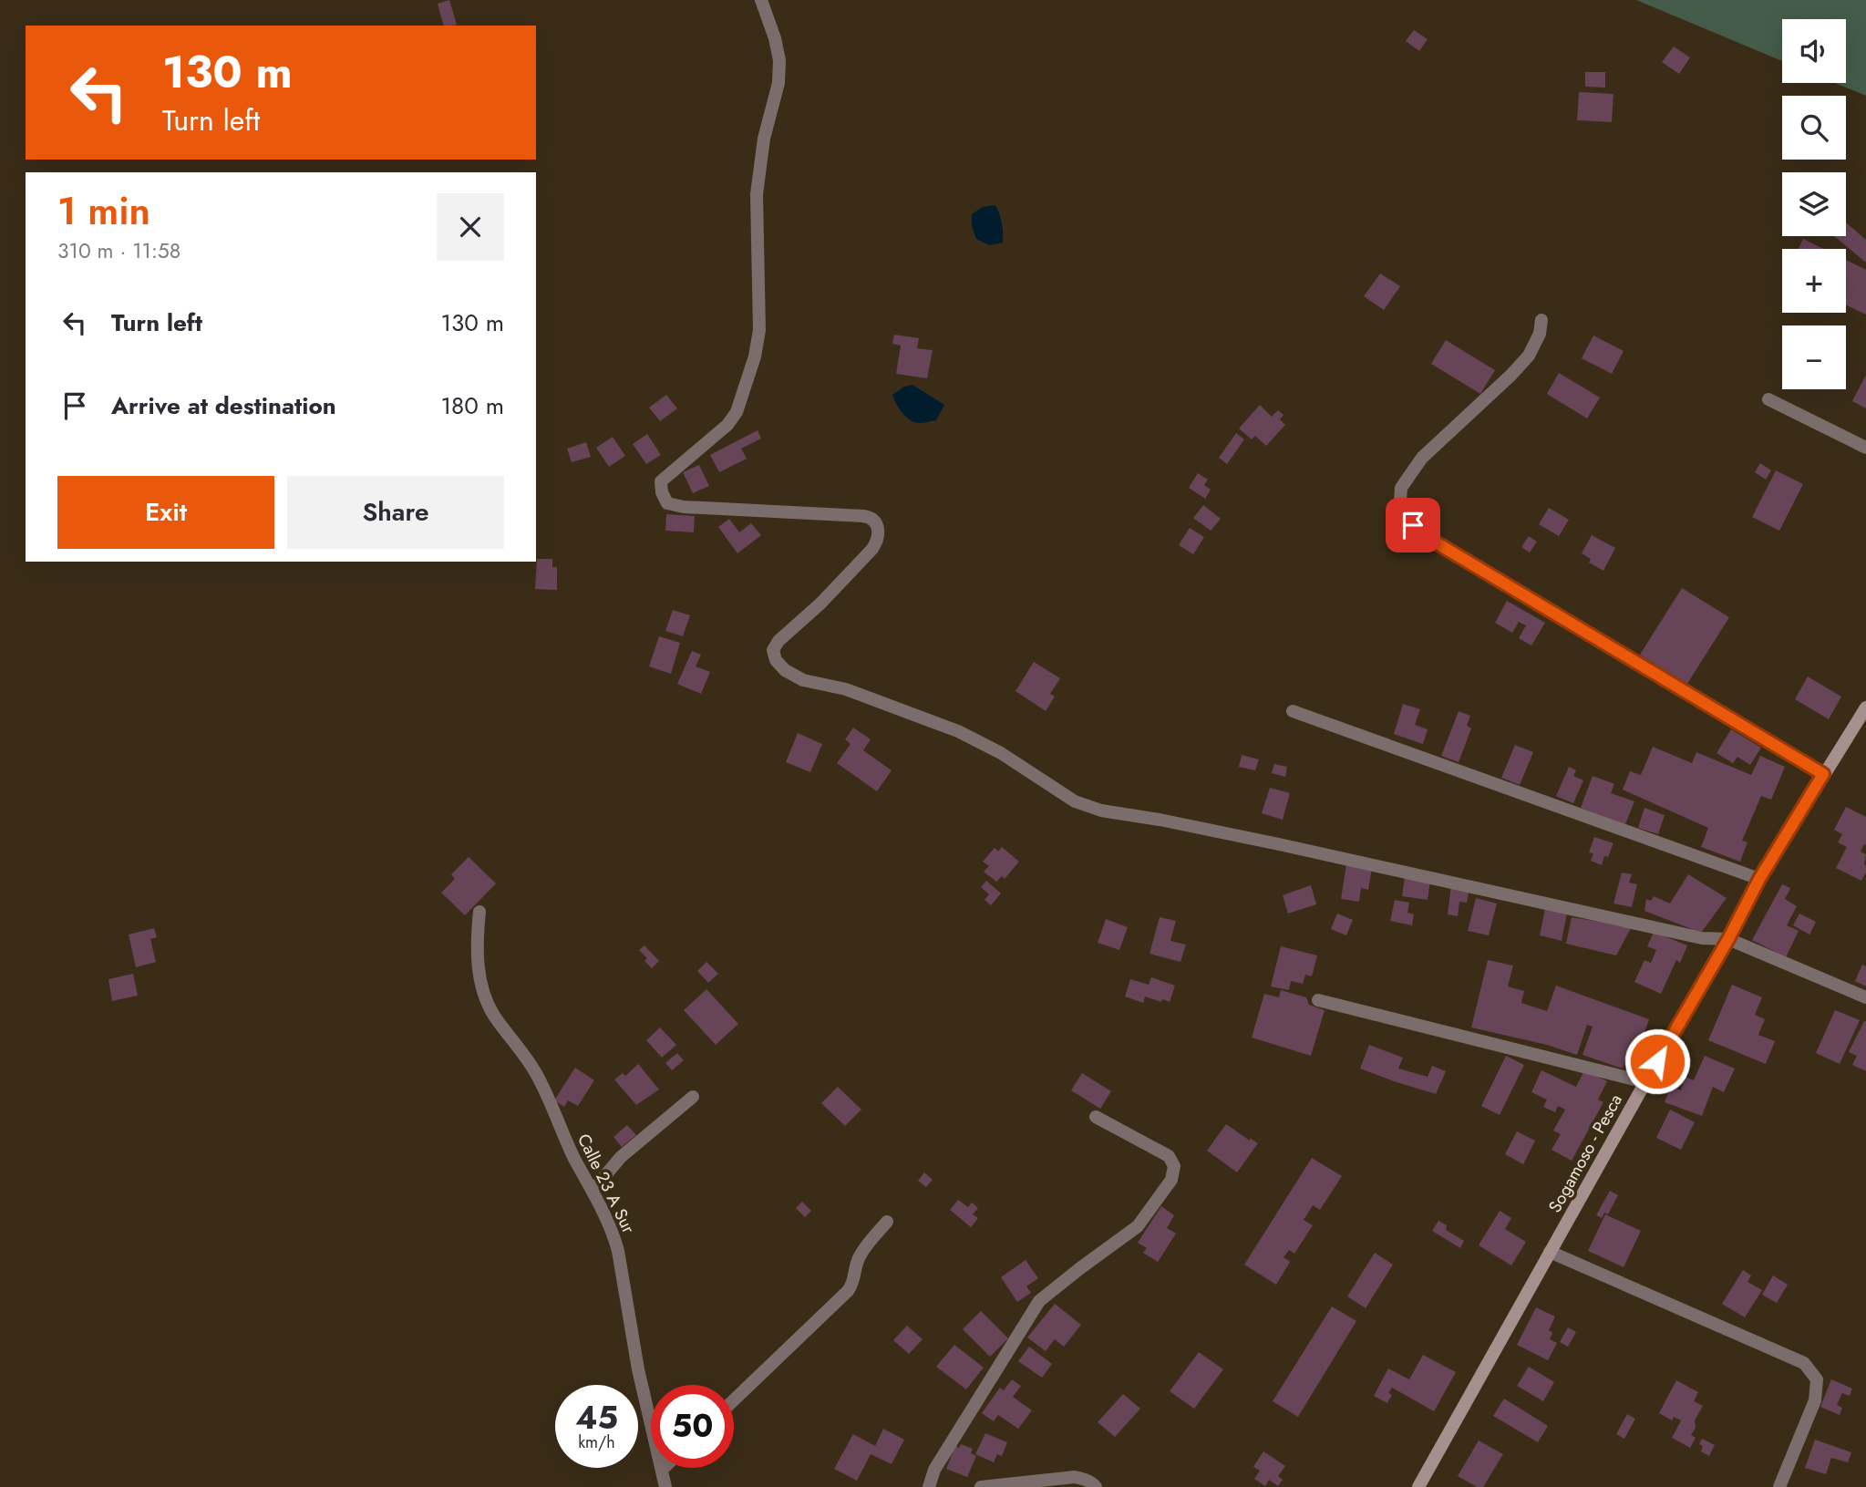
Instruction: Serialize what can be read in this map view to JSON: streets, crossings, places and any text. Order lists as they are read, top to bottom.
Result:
{
  "streets": {
    "main road": ["Sogamoso - Pesca"],
    "street": ["Calle 23 A Sur"]
  },
  "page": {
    "map_buttons": ["+", "−"],
    "turn": ["130 m", "Turn left"],
    "heading": ["1 min", "310 m · 11:58"],
    "list": [
      {
        "name": "Turn left",
        "value": "130 m"
      },
      {
        "name": "Arrive at destination",
        "value": "180 m"
      }
    ],
    "buttons": ["Exit", "Share"],
    "speed": "45 km/h",
    "limit": "50"
  }
}
